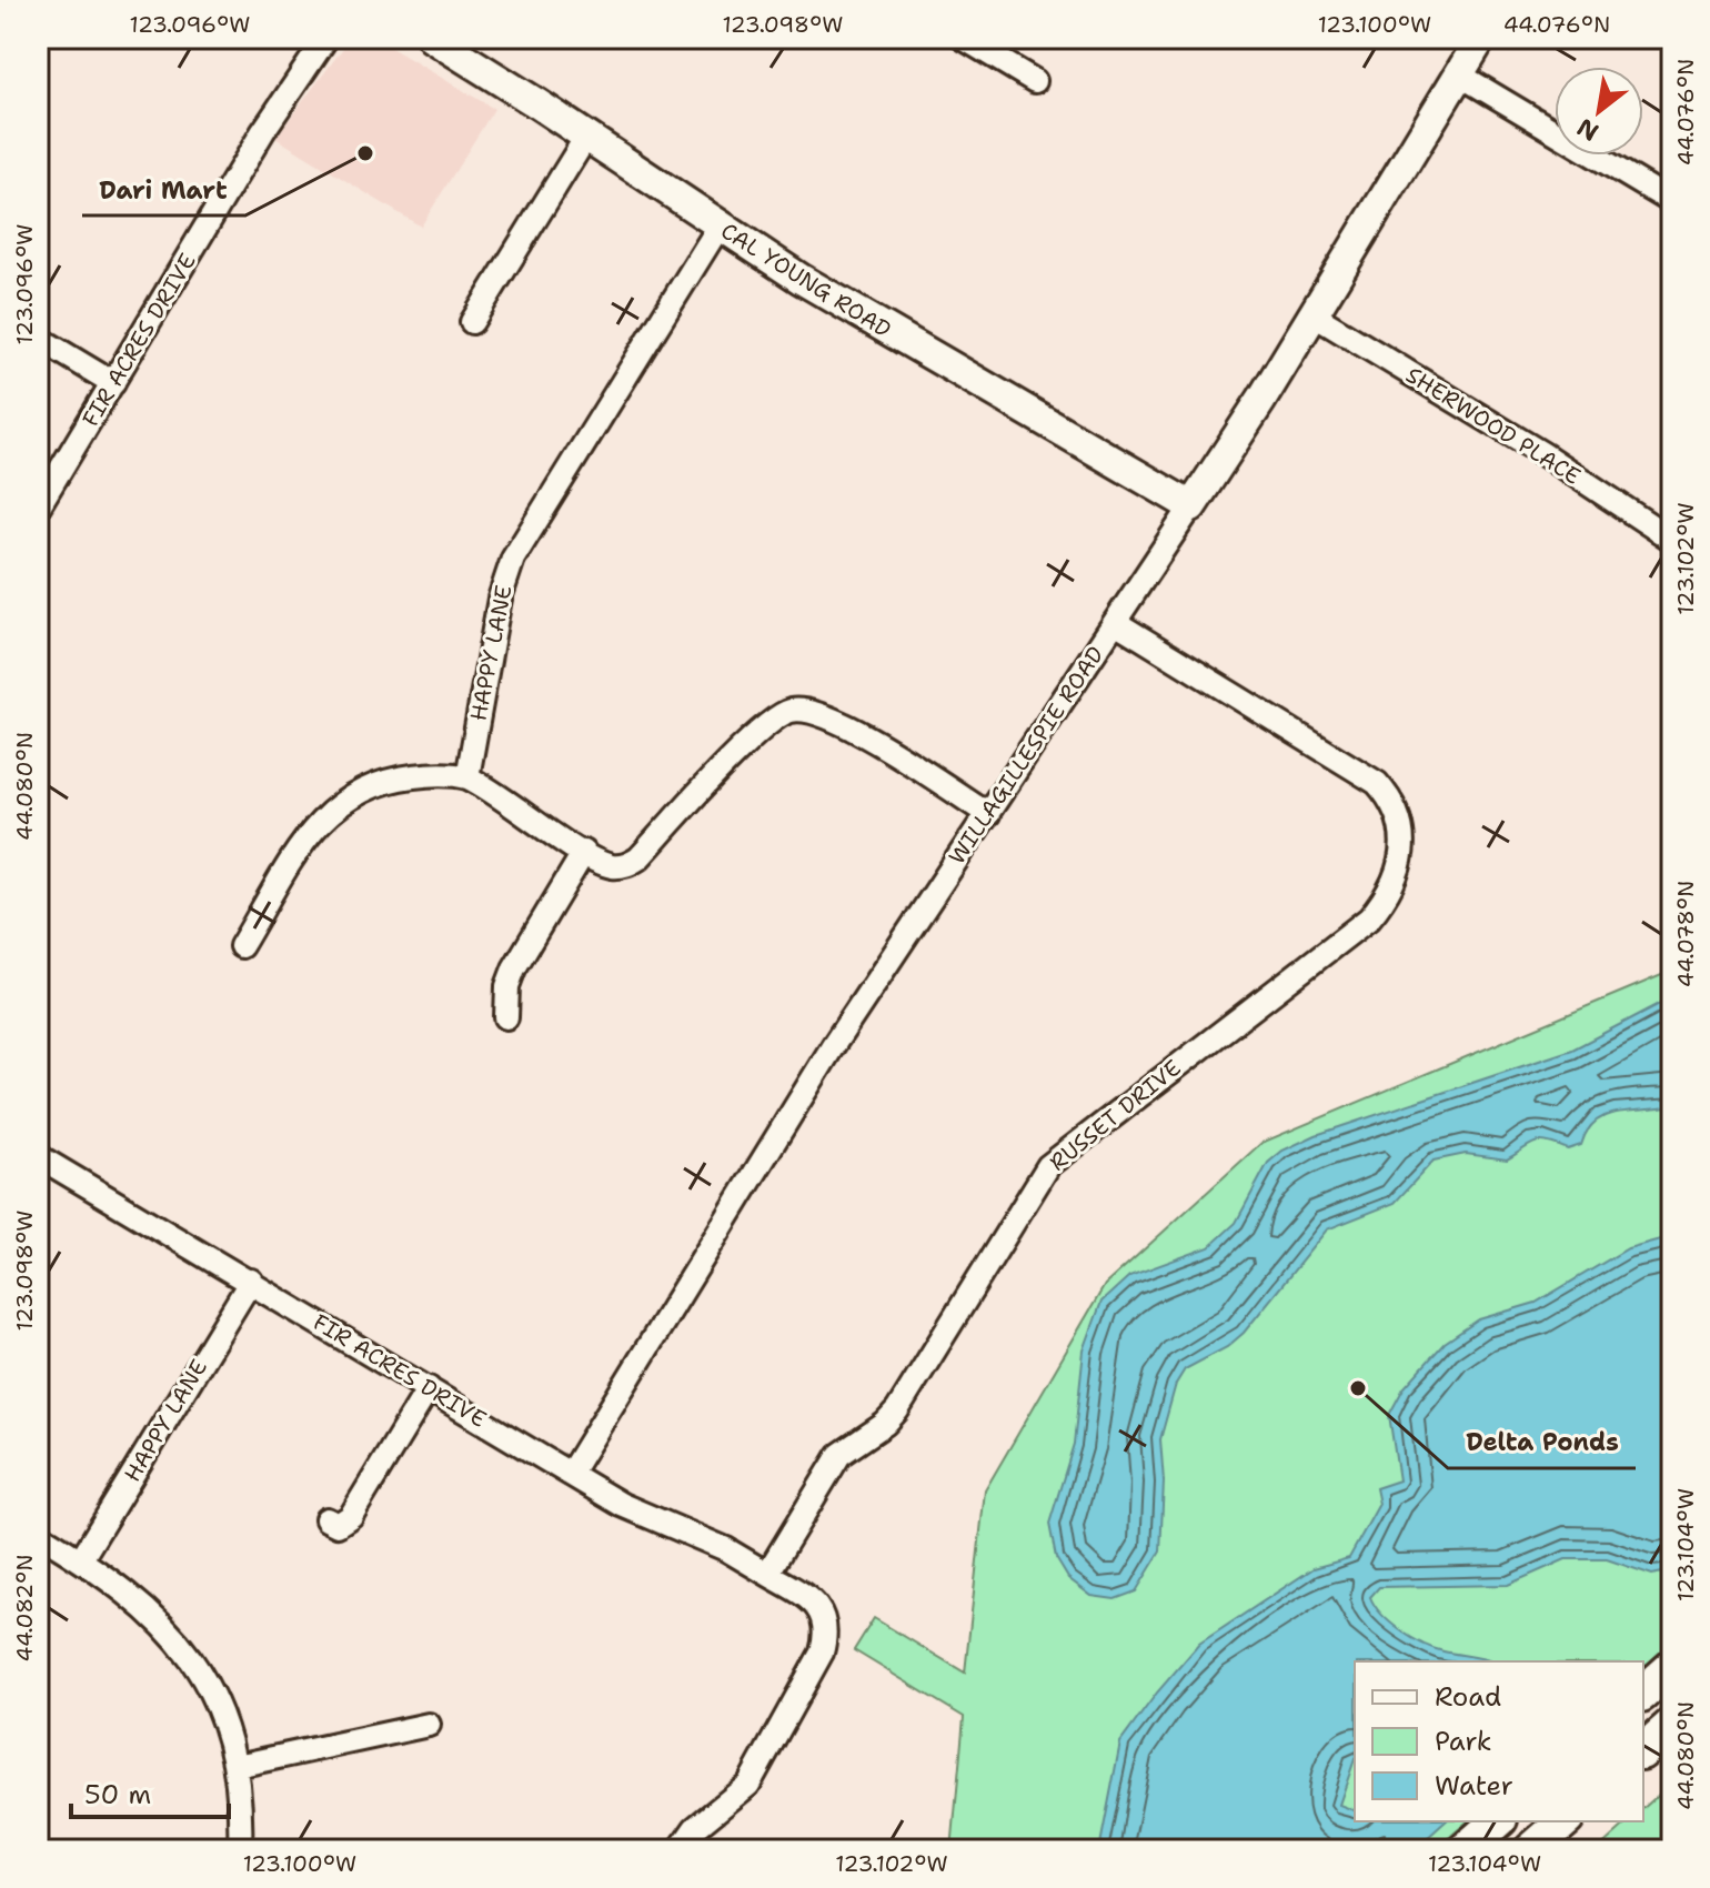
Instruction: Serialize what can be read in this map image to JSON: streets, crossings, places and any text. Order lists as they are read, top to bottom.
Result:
{
  "streets": {
    "main road": ["CAL YOUNG ROAD", "WILLAGILLESPIE ROAD"],
    "street": [
      "FIR ACRES DRIVE",
      "SHERWOOD PLACE",
      "HAPPY LANE",
      "RUSSET DRIVE"
    ]
  },
  "crossings": [
    ["CAL YOUNG ROAD", "HAPPY LANE"],
    ["CAL YOUNG ROAD", "WILLAGILLESPIE ROAD"],
    ["FIR ACRES DRIVE", "HAPPY LANE"],
    ["FIR ACRES DRIVE", "WILLAGILLESPIE ROAD"],
    ["FIR ACRES DRIVE", "RUSSET DRIVE"],
    ["SHERWOOD PLACE", "WILLAGILLESPIE ROAD"],
    ["WILLAGILLESPIE ROAD", "RUSSET DRIVE"]
  ],
  "places": ["Dari Mart", "Delta Ponds"],
  "legend": ["Road", "Park", "Water"],
  "scale_bar": "50 m",
  "north": "bottom left",
  "coordinates": [
    "123.096°W",
    "123.098°W",
    "123.100°W",
    "44.076°N",
    "123.102°W",
    "44.080°N",
    "44.078°N",
    "123.104°W",
    "44.082°N"
  ]
}
